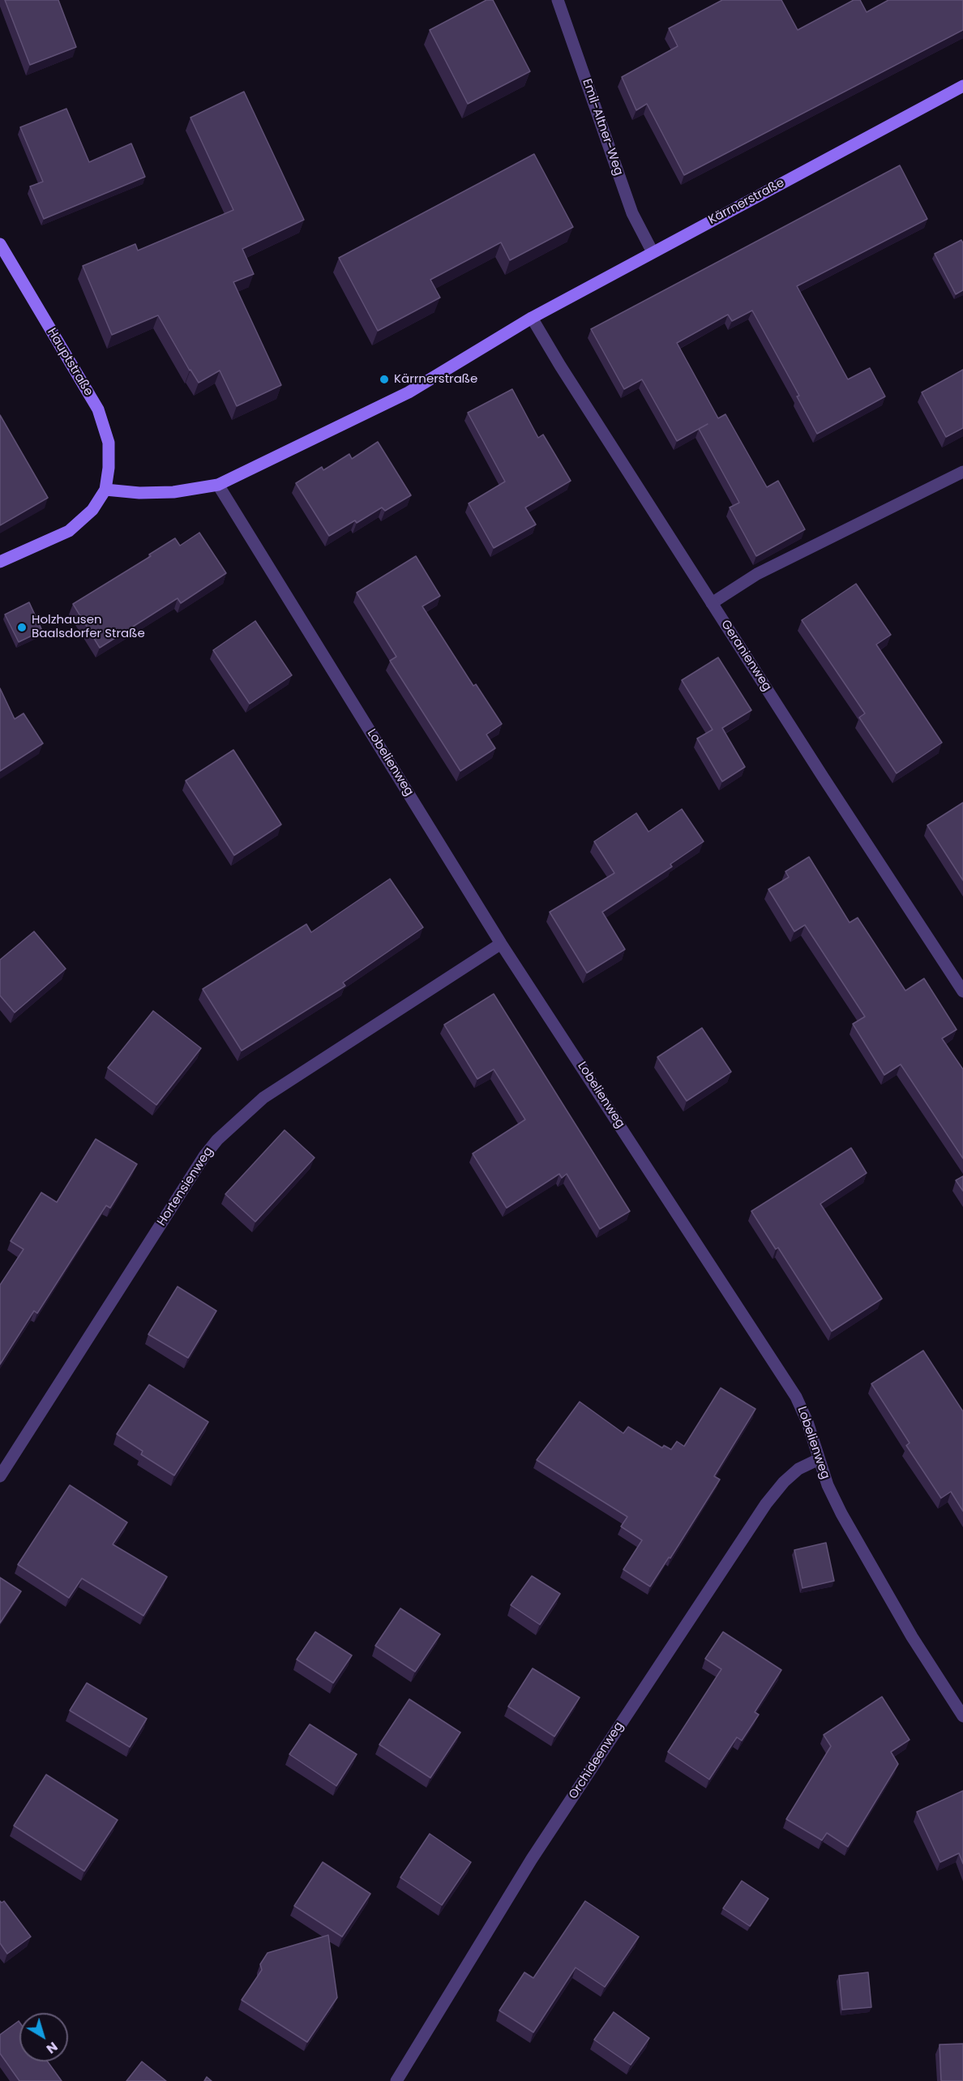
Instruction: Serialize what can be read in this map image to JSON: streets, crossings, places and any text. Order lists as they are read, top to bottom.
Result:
{
  "streets": {
    "street": [
      "Emil-Altner-Weg",
      "Kärrnerstraße",
      "Hauptstraße",
      "Geranienweg",
      "Lobelienweg",
      "Hortensienweg",
      "Orchideenweg"
    ]
  },
  "crossings": [
    ["Emil-Altner-Weg", "Kärrnerstraße"],
    ["Kärrnerstraße", "Hauptstraße"],
    ["Kärrnerstraße", "Geranienweg"],
    ["Kärrnerstraße", "Lobelienweg"],
    ["Lobelienweg", "Hortensienweg"],
    ["Lobelienweg", "Orchideenweg"]
  ],
  "places": ["Kärrnerstraße", "Holzhausen Baalsdorfer Straße"],
  "north": "bottom right"
}
